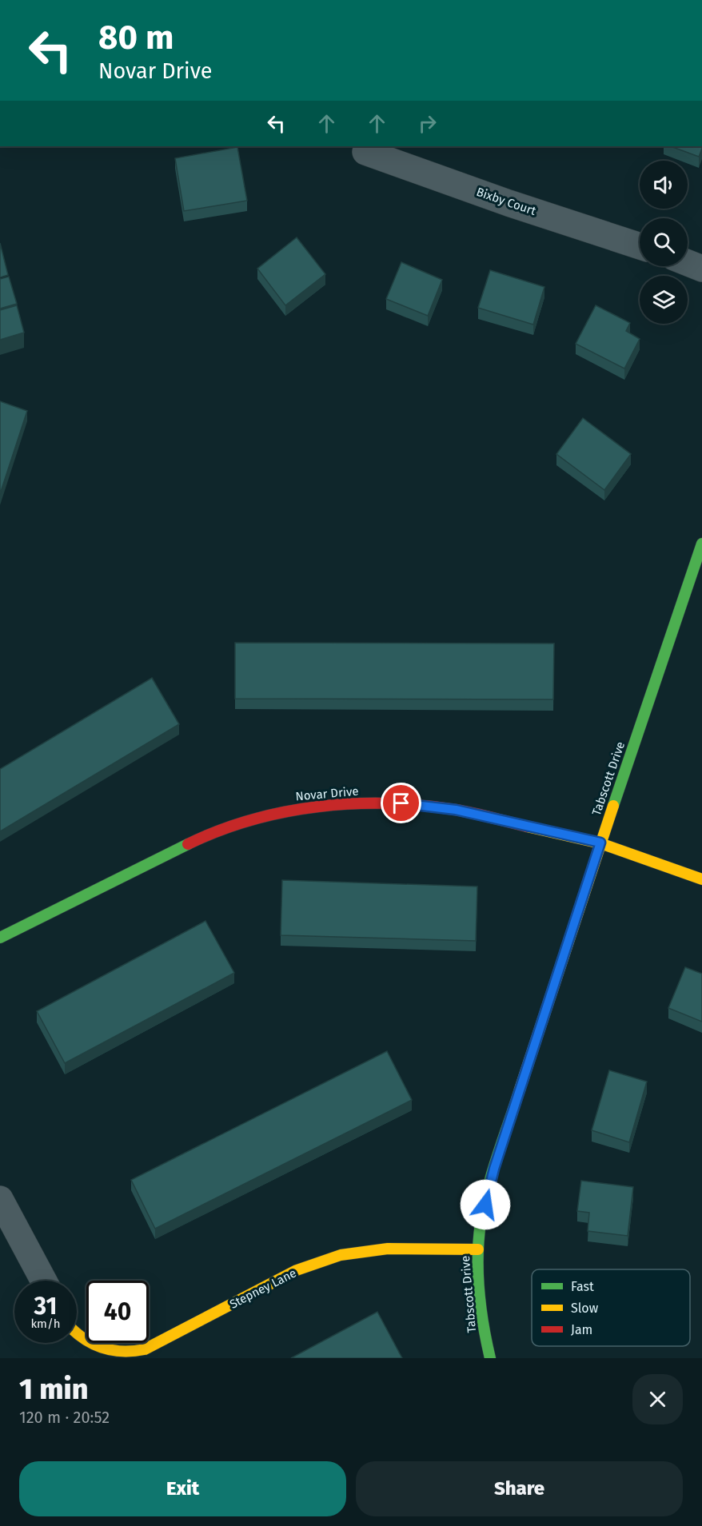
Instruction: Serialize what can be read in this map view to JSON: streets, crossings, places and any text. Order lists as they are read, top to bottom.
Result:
{
  "streets": {
    "street": [
      "Bixby Court",
      "Tabscott Drive",
      "Novar Drive",
      "Stepney Lane"
    ]
  },
  "crossings": [
    ["Tabscott Drive", "Novar Drive"],
    ["Tabscott Drive", "Stepney Lane"]
  ],
  "legend": ["Fast", "Slow", "Jam"],
  "page": {
    "turn": ["80 m", "Novar Drive"],
    "speed": "31 km/h",
    "limit": "40",
    "heading": ["1 min", "120 m · 20:52"],
    "buttons": ["Exit", "Share"]
  }
}
